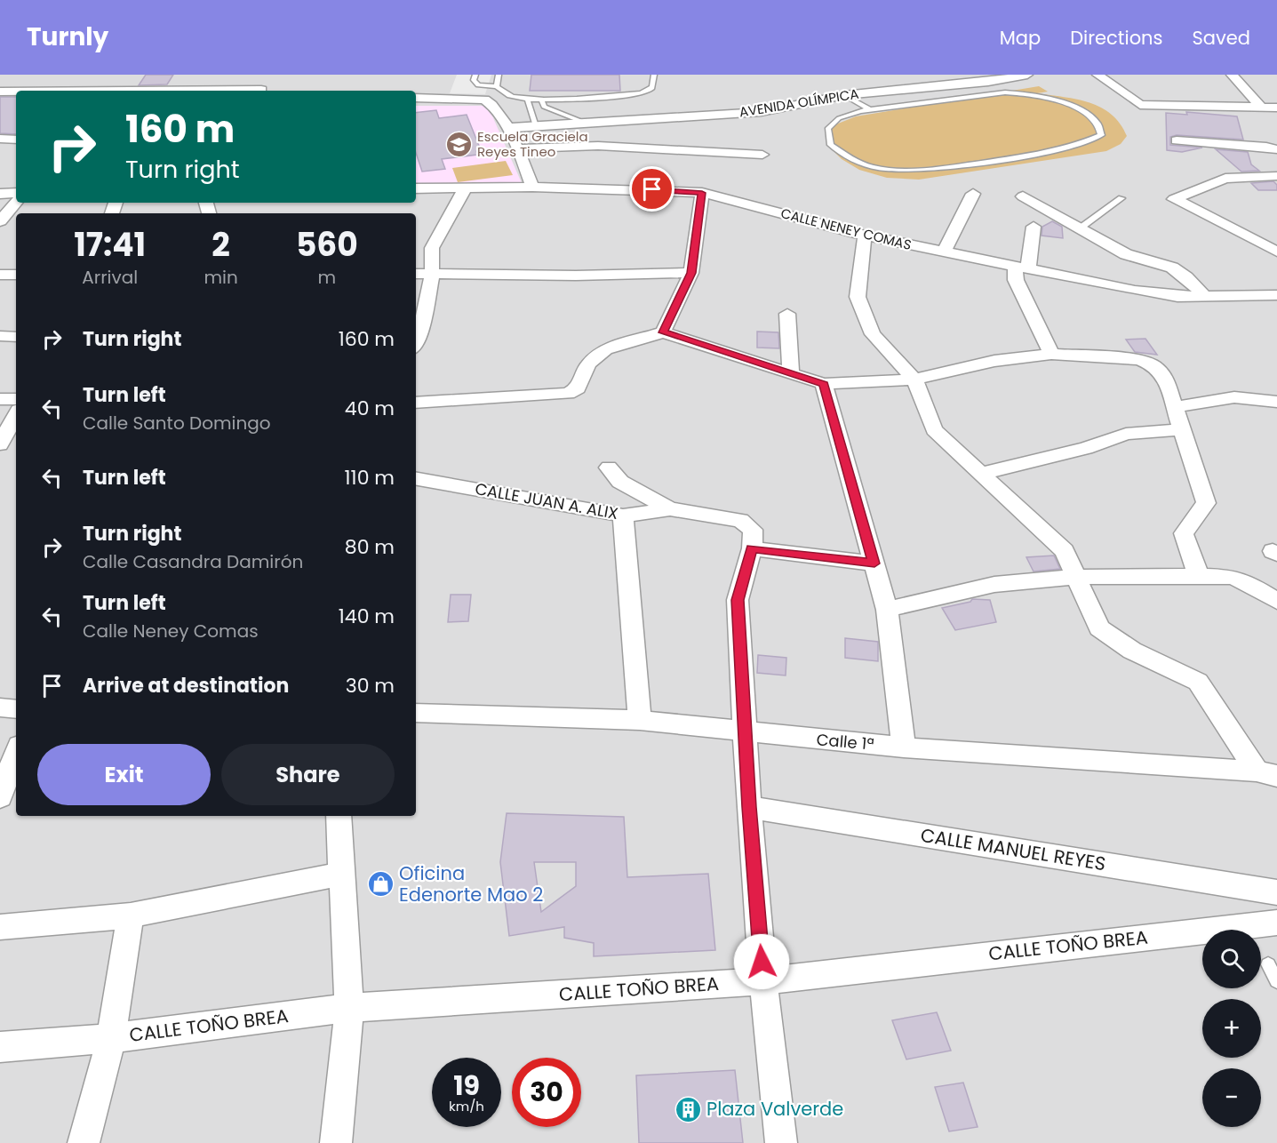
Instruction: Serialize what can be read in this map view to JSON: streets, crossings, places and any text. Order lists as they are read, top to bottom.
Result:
{
  "streets": {
    "street": [
      "AVENIDA OLÍMPICA",
      "CALLE NENEY COMAS",
      "CALLE JUAN A. ALIX",
      "Calle 1ª",
      "CALLE MANUEL REYES",
      "CALLE TOÑO BREA"
    ]
  },
  "places": {
    "school or university": ["Escuela Graciela Reyes Tineo"],
    "shop": ["Oficina Edenorte Mao 2"],
    "building": ["Plaza Valverde"]
  },
  "page": {
    "header": "Turnly",
    "nav": ["Map", "Directions", "Saved"],
    "turn": ["160 m", "Turn right"],
    "eta": [
      "17:41",
      "Arrival",
      "2",
      "min",
      "560",
      "m"
    ],
    "list": [
      {
        "name": "Turn right",
        "value": "160 m"
      },
      {
        "name": "Turn left",
        "note": "Calle Santo Domingo",
        "value": "40 m"
      },
      {
        "name": "Turn left",
        "value": "110 m"
      },
      {
        "name": "Turn right",
        "note": "Calle Casandra Damirón",
        "value": "80 m"
      },
      {
        "name": "Turn left",
        "note": "Calle Neney Comas",
        "value": "140 m"
      },
      {
        "name": "Arrive at destination",
        "value": "30 m"
      }
    ],
    "buttons": ["Exit", "Share"],
    "map_buttons": ["+", "−"],
    "speed": "19 km/h",
    "limit": "30"
  }
}
